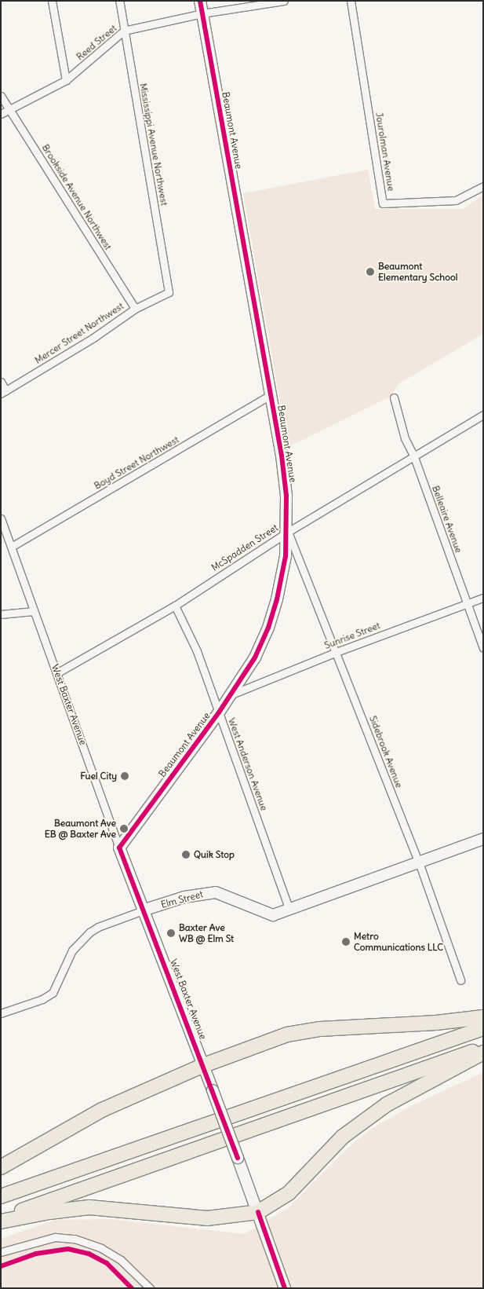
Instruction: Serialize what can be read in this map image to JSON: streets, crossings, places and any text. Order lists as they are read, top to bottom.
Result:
{
  "streets": {
    "street": [
      "Reed Street",
      "Beaumont Avenue",
      "Mississippi Avenue Northwest",
      "Jourolman Avenue",
      "Brookside Avenue Northwest",
      "Mercer Street Northwest",
      "Boyd Street Northwest",
      "Belleaire Avenue",
      "McSpadden Street",
      "Sunrise Street",
      "West Baxter Avenue",
      "Sidebrook Avenue",
      "West Anderson Avenue",
      "Elm Street"
    ]
  },
  "crossings": [
    ["Reed Street", "Beaumont Avenue"],
    ["Reed Street", "Mississippi Avenue Northwest"],
    ["Reed Street", "Brookside Avenue Northwest"],
    ["Beaumont Avenue", "Boyd Street Northwest"],
    ["Beaumont Avenue", "McSpadden Street"],
    ["Beaumont Avenue", "Sunrise Street"],
    ["Beaumont Avenue", "West Baxter Avenue"],
    ["Beaumont Avenue", "Sidebrook Avenue"],
    ["Beaumont Avenue", "West Anderson Avenue"],
    ["Mississippi Avenue Northwest", "Mercer Street Northwest"],
    ["Brookside Avenue Northwest", "Mercer Street Northwest"],
    ["Boyd Street Northwest", "West Baxter Avenue"],
    ["Belleaire Avenue", "McSpadden Street"],
    ["Belleaire Avenue", "Sunrise Street"],
    ["McSpadden Street", "West Baxter Avenue"],
    ["McSpadden Street", "Sidebrook Avenue"],
    ["McSpadden Street", "West Anderson Avenue"],
    ["Sunrise Street", "Sidebrook Avenue"],
    ["West Baxter Avenue", "Elm Street"],
    ["Sidebrook Avenue", "Elm Street"],
    ["West Anderson Avenue", "Elm Street"]
  ],
  "places": [
    "Beaumont Elementary School",
    "Fuel City",
    "Beaumont Ave EB @ Baxter Ave",
    "Quik Stop",
    "Baxter Ave WB @ Elm St",
    "Metro Communications LLC"
  ]
}
